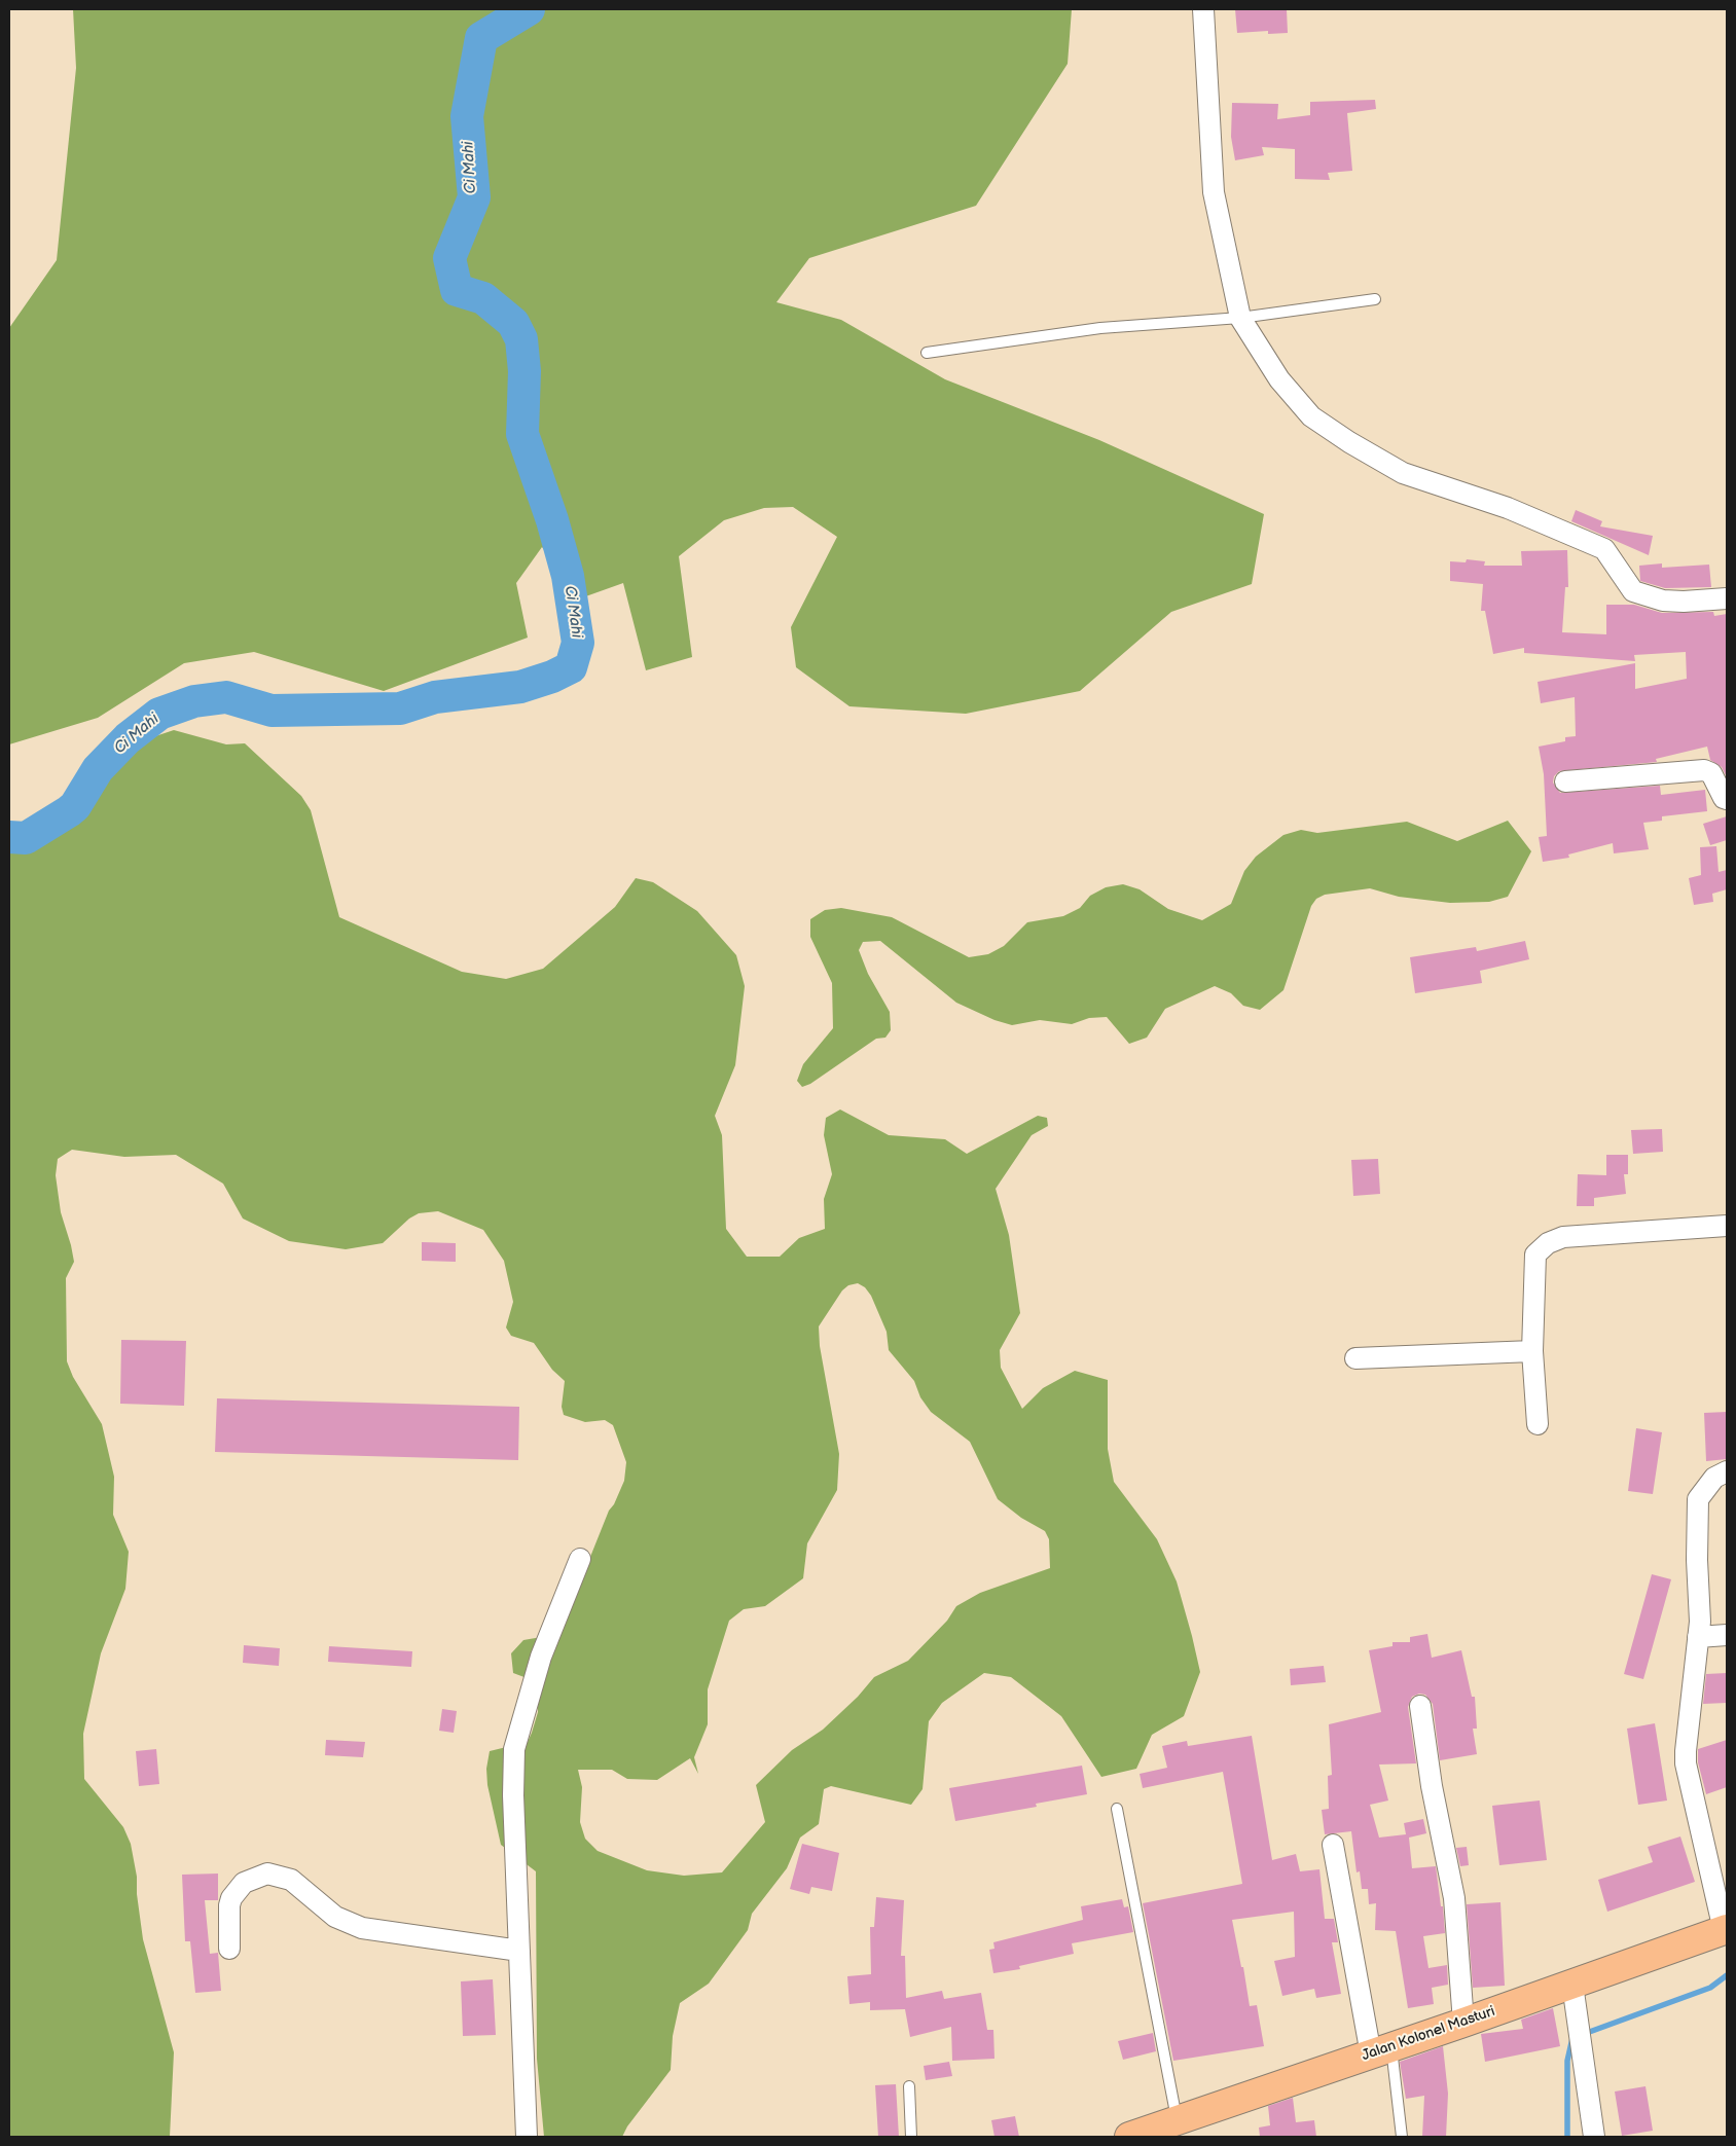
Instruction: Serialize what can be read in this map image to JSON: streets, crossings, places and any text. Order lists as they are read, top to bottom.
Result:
{
  "streets": {
    "main road": ["Jalan Kolonel Masturi"]
  },
  "water": ["Ci Mahi"]
}
